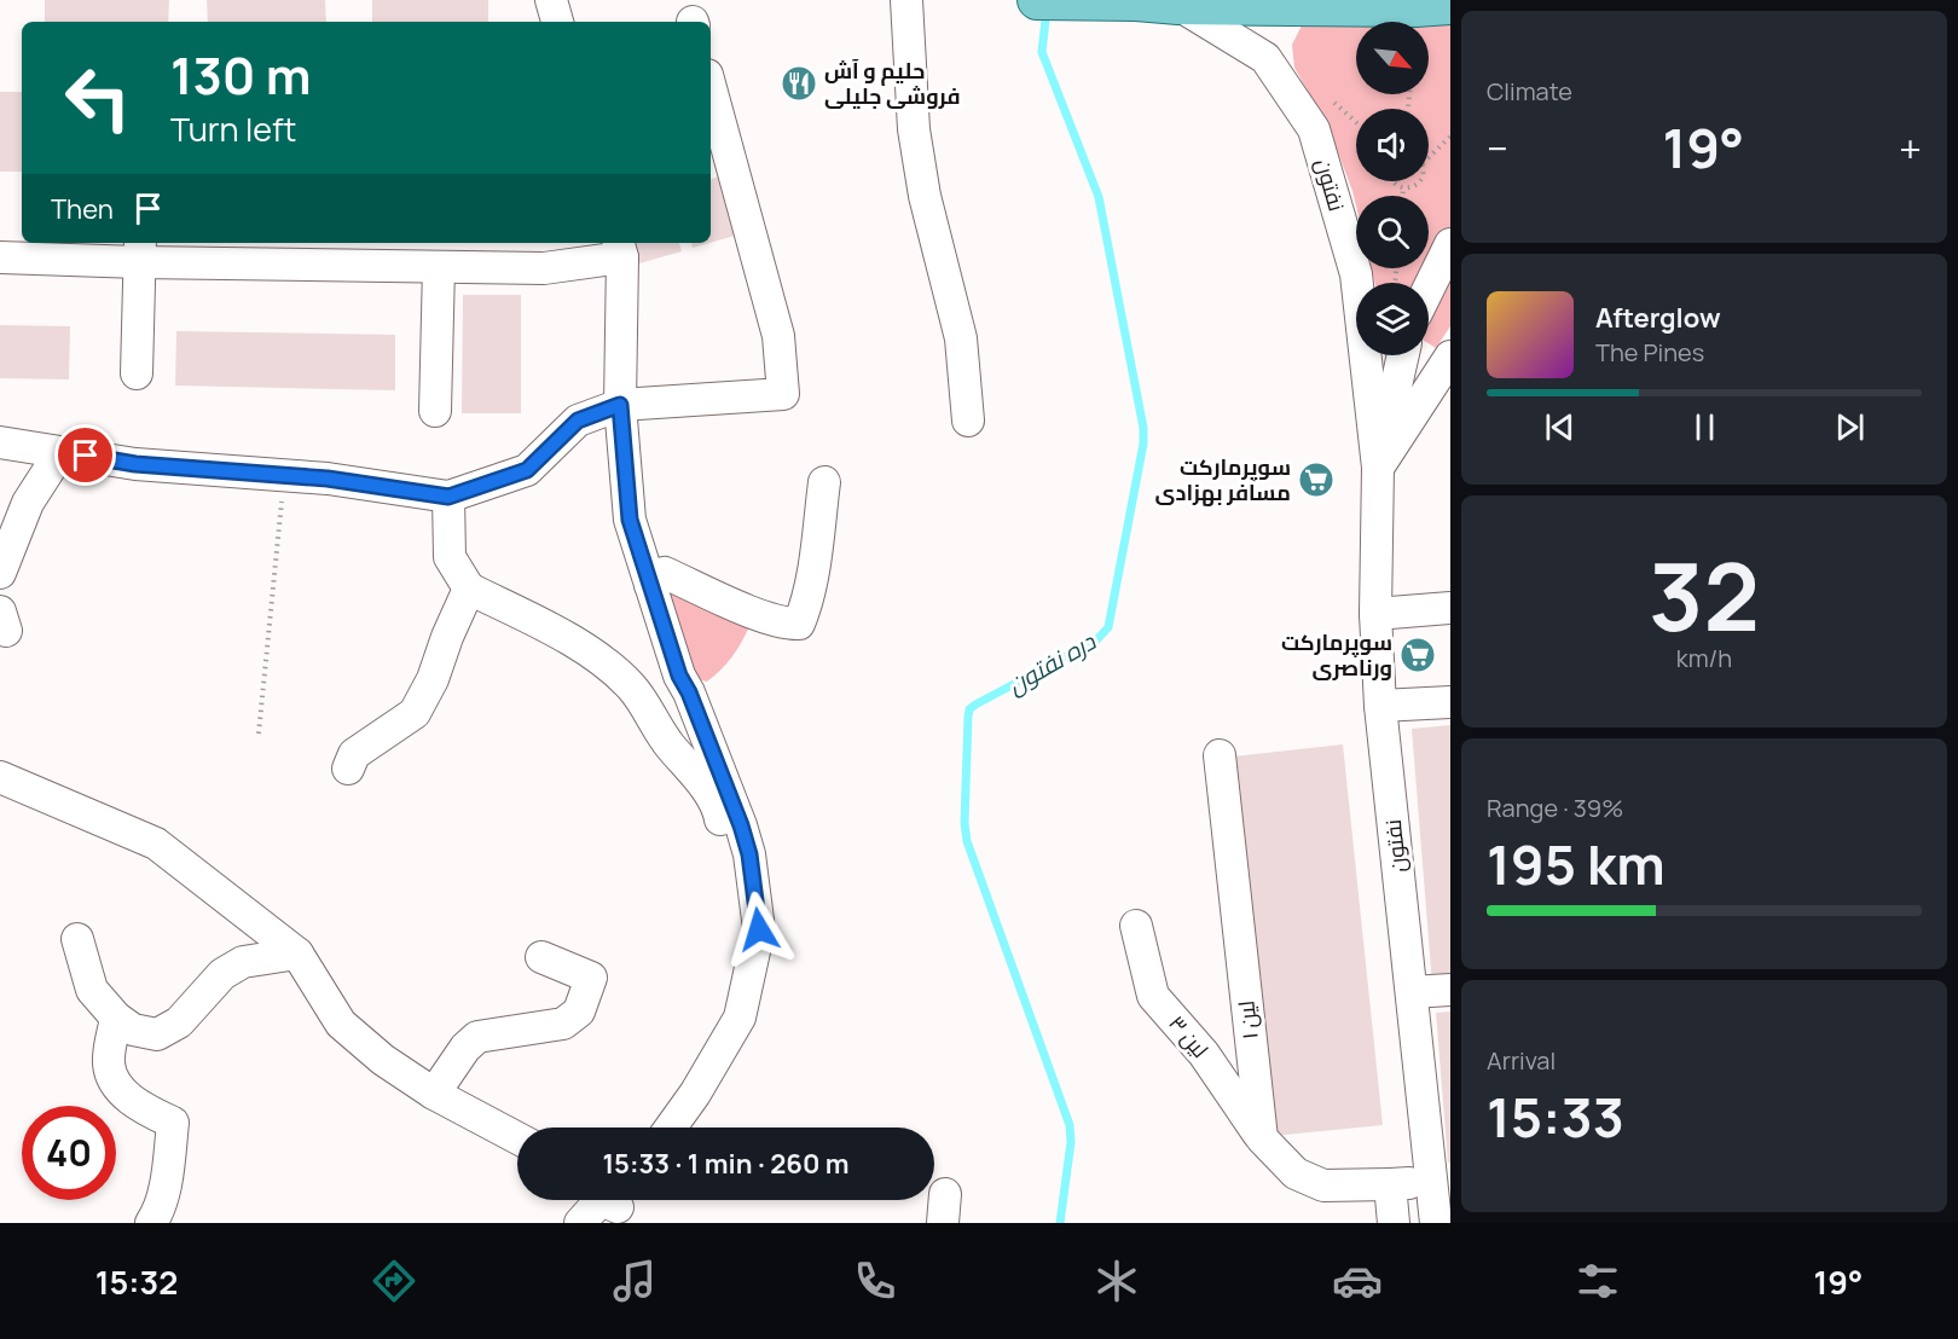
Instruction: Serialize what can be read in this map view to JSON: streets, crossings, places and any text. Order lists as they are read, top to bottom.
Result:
{
  "streets": {
    "street": ["نفتون", "لین ۱", "لین ۳"]
  },
  "crossings": [
    ["لین ۱", "لین ۳"]
  ],
  "water": ["دره نفتون"],
  "places": {
    "restaurant": ["حلیم و آش فروشی جلیلی"],
    "supermarket": ["سوپرمارکت مسافر بهزادی", "سوپرمارکت ورناصری"]
  },
  "north": "bottom right",
  "page": {
    "tile": [
      "Climate",
      ["32", "km/h"],
      ["Range · 39%", "195 km"],
      ["Arrival", "15:33"]
    ],
    "turn": ["130 m", "Turn left"],
    "heat": ["−", "19°", "+"],
    "then": "Then",
    "song": ["Afterglow", "The Pines"],
    "limit": "40",
    "trip": "15:33 · 1 min · 260 m",
    "tabs": ["15:32", "19°"]
  }
}
